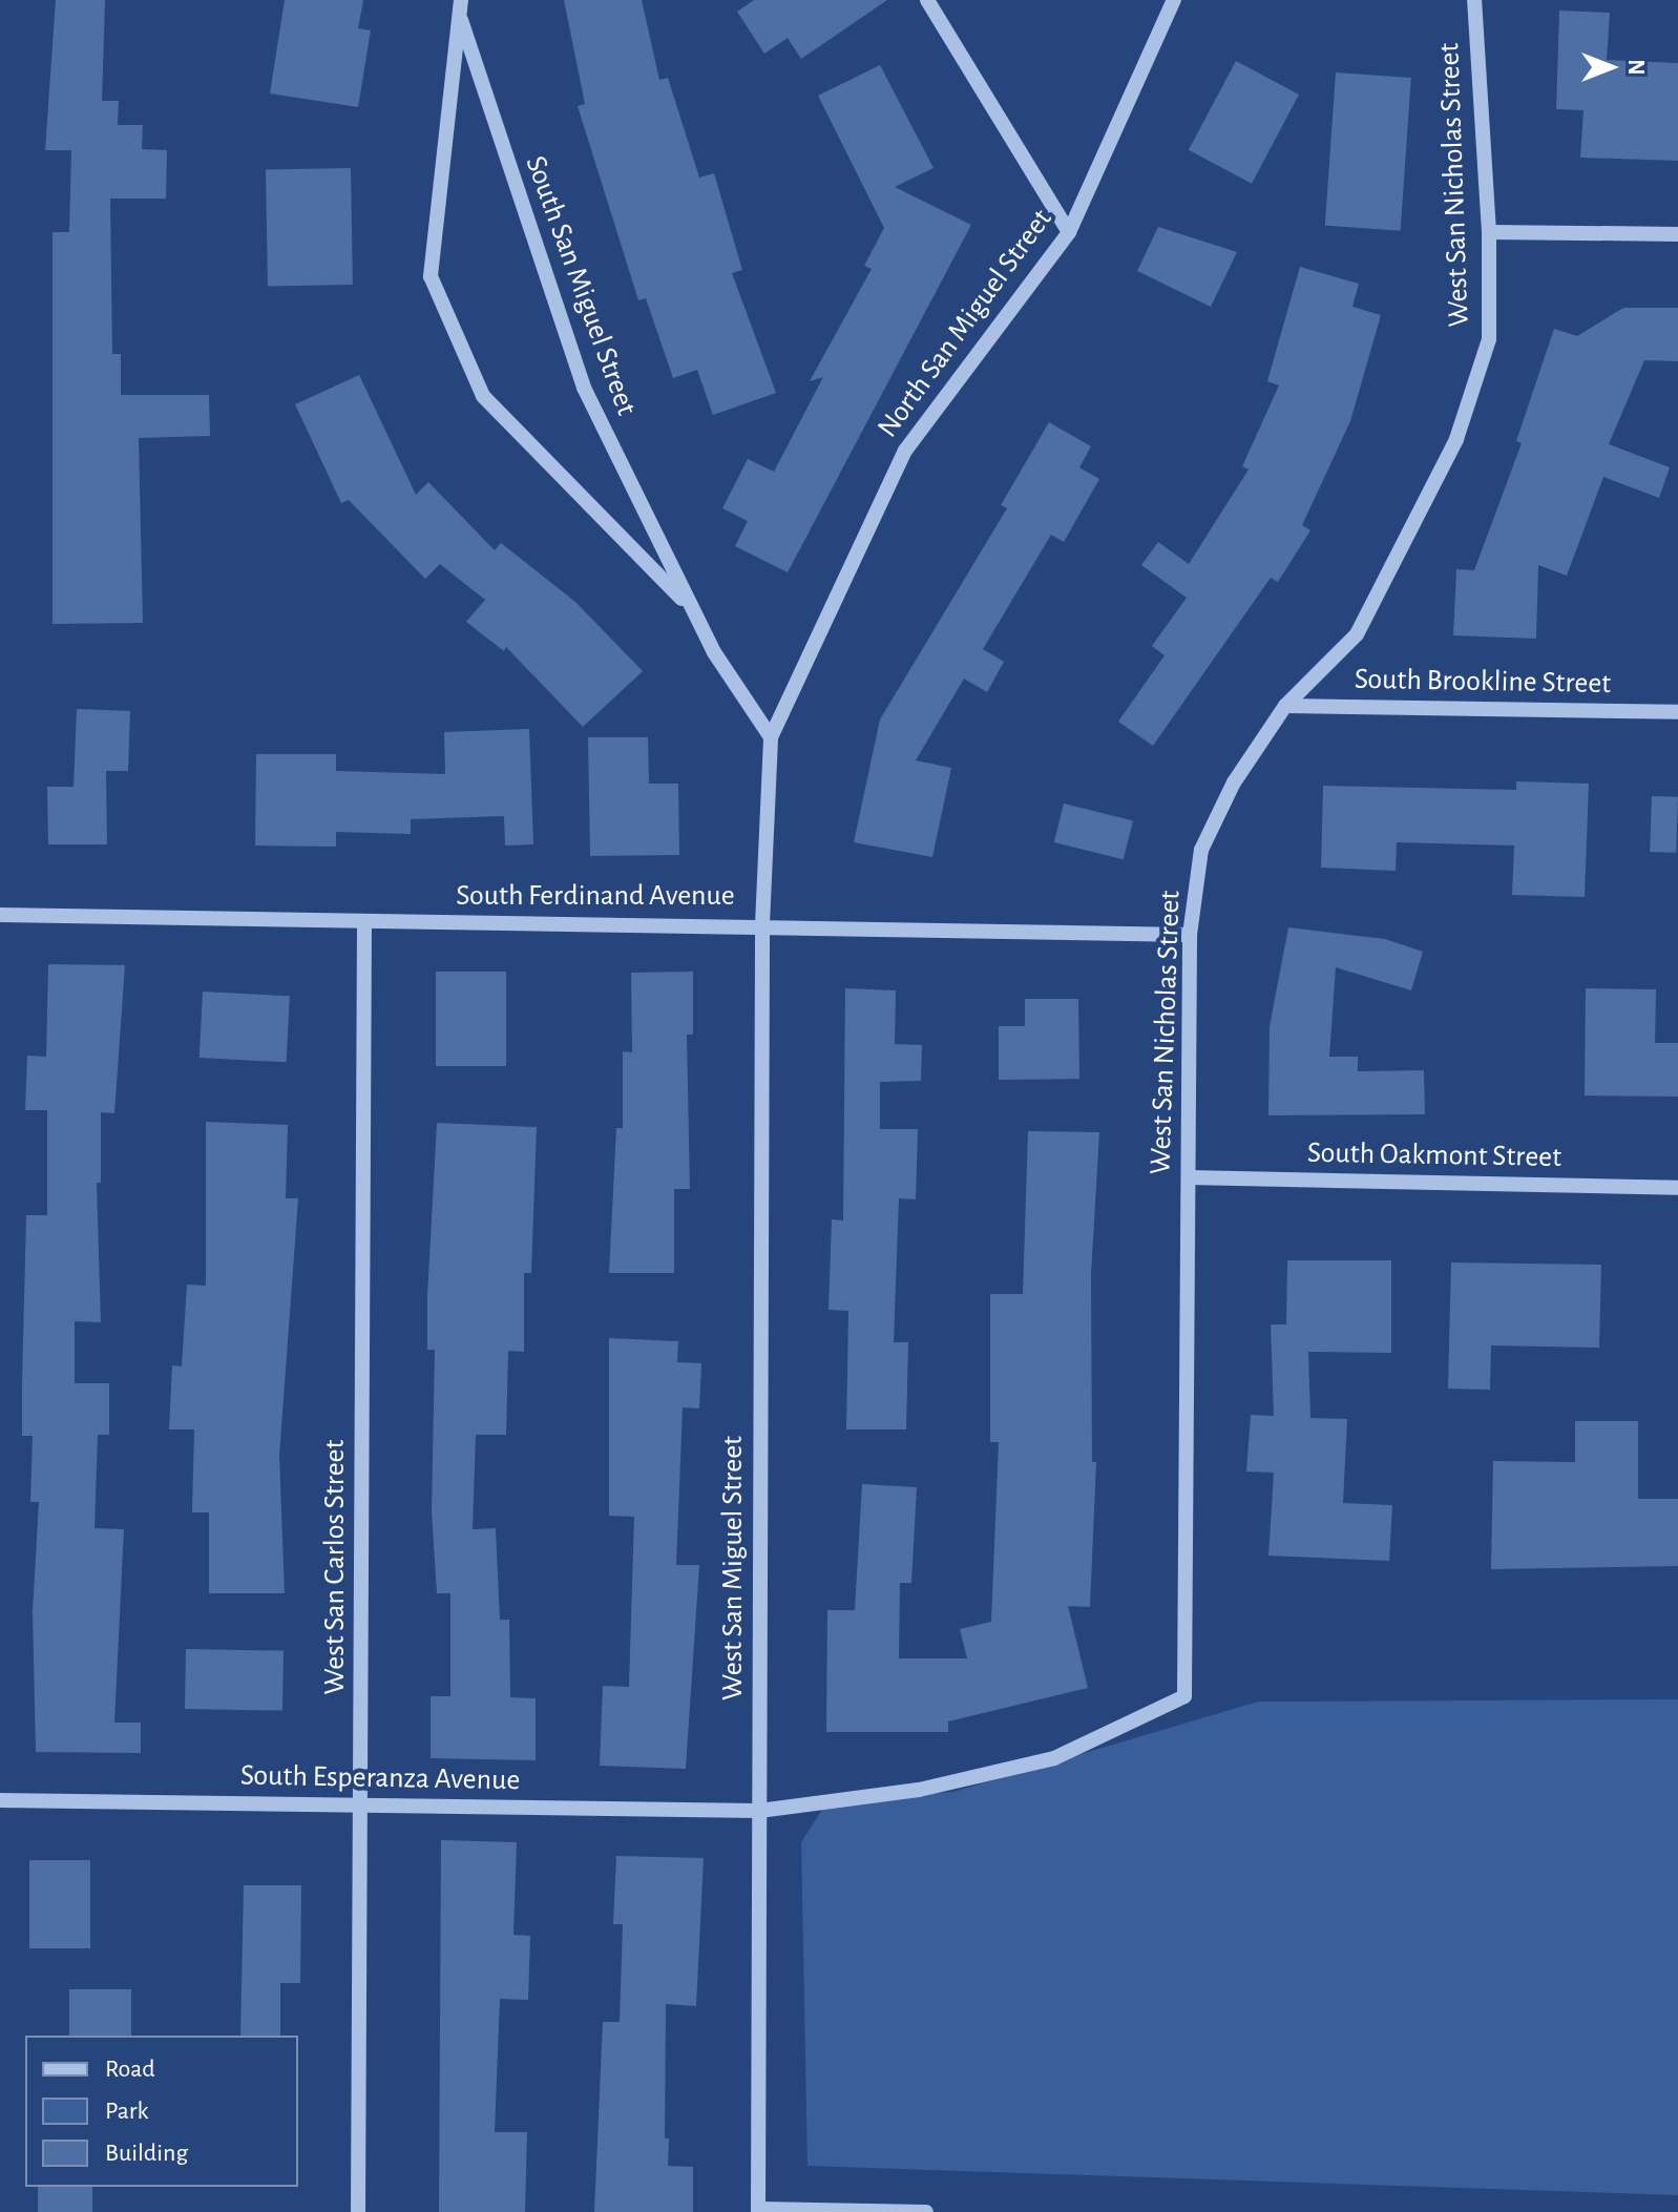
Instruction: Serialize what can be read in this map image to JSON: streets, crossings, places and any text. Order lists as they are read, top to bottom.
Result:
{
  "streets": {
    "street": [
      "West San Nicholas Street",
      "South San Miguel Street",
      "North San Miguel Street",
      "South Brookline Street",
      "South Ferdinand Avenue",
      "South Oakmont Street",
      "West San Carlos Street",
      "West San Miguel Street",
      "South Esperanza Avenue"
    ]
  },
  "crossings": [
    ["West San Nicholas Street", "South Brookline Street"],
    ["West San Nicholas Street", "South Ferdinand Avenue"],
    ["West San Nicholas Street", "South Oakmont Street"],
    ["West San Nicholas Street", "South Esperanza Avenue"],
    ["South San Miguel Street", "North San Miguel Street"],
    ["North San Miguel Street", "South Ferdinand Avenue"],
    ["North San Miguel Street", "West San Miguel Street"],
    ["South Ferdinand Avenue", "West San Carlos Street"],
    ["South Ferdinand Avenue", "West San Miguel Street"],
    ["West San Carlos Street", "South Esperanza Avenue"],
    ["West San Miguel Street", "South Esperanza Avenue"]
  ],
  "legend": ["Road", "Park", "Building"],
  "north": "right"
}
